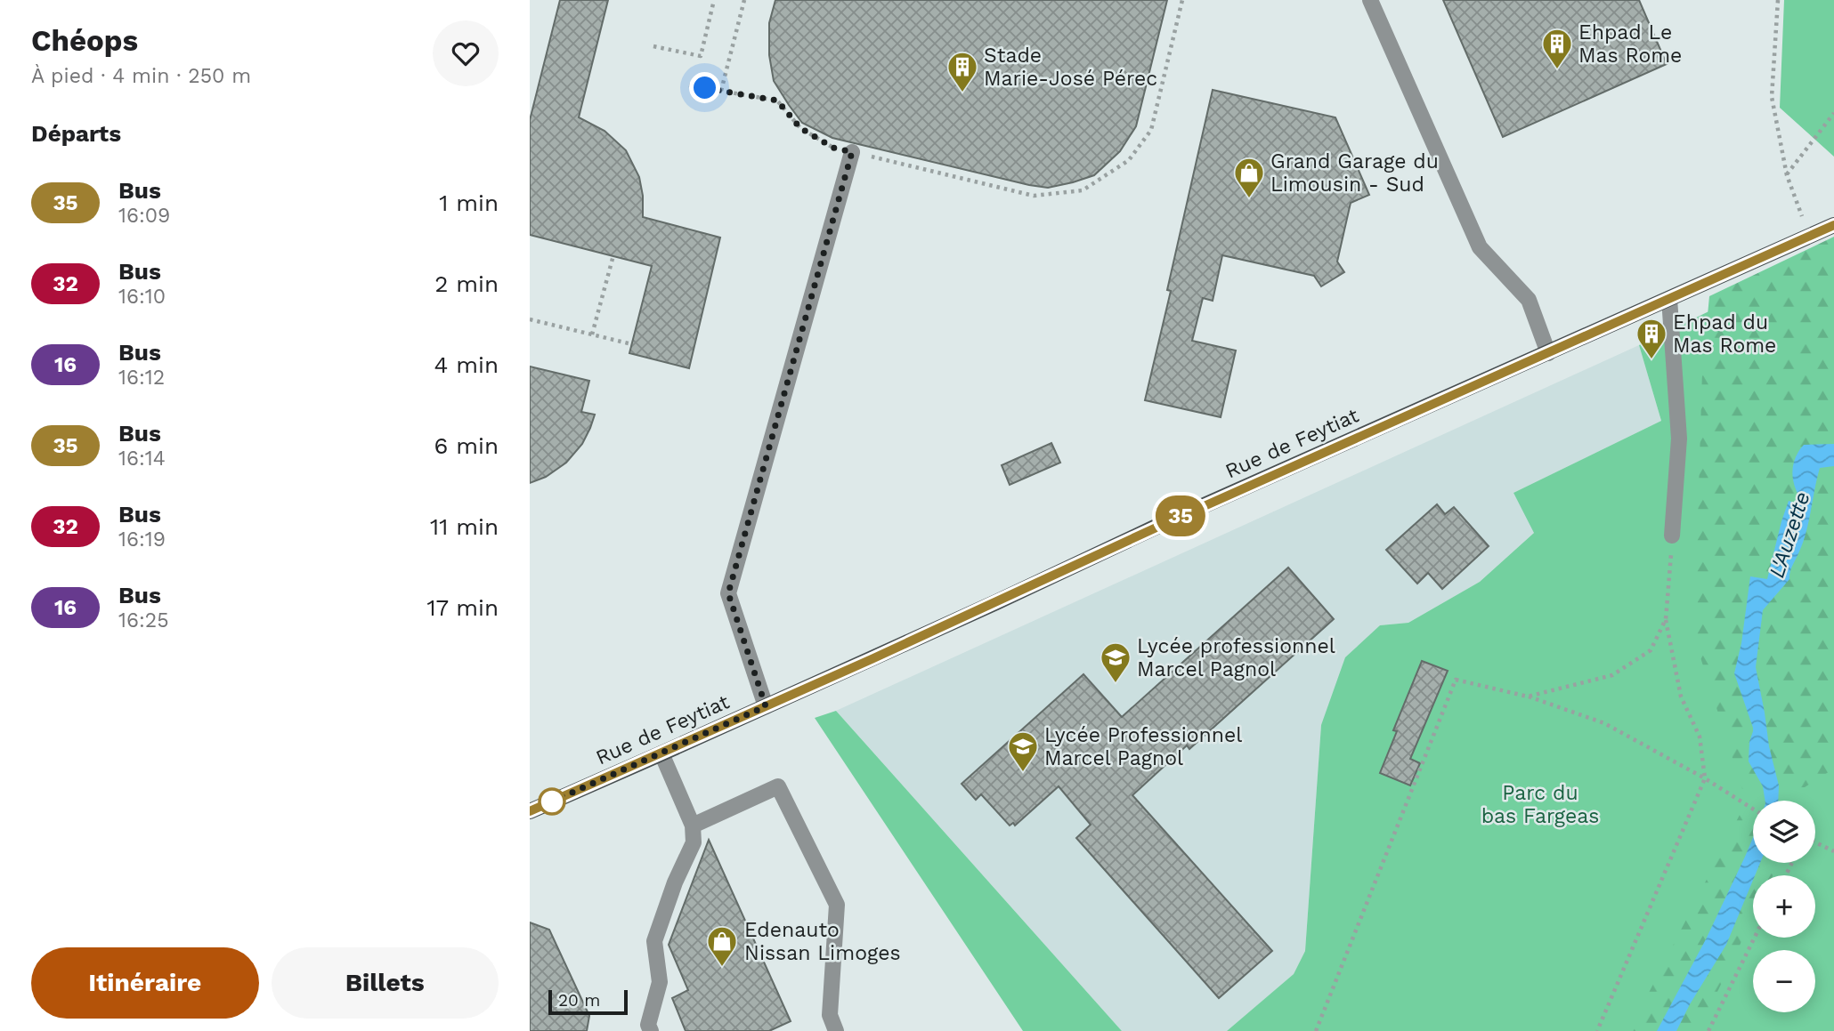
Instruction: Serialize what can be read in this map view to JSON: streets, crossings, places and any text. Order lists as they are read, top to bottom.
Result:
{
  "streets": {
    "main road": ["Rue de Feytiat"]
  },
  "water": ["L'Auzette"],
  "parks": ["Parc du bas Fargeas"],
  "places": {
    "building": ["Ehpad Le Mas Rome", "Stade Marie-José Pérec", "Ehpad du Mas Rome"],
    "shop": ["Grand Garage du Limousin - Sud", "Edenauto Nissan Limoges"],
    "school or university": ["Lycée professionnel Marcel Pagnol", "Lycée Professionnel Marcel Pagnol"]
  },
  "lines": ["bus line 35"],
  "scale_bar": "20 m",
  "page": {
    "heading": [
      ["Chéops", "À pied · 4 min · 250 m"],
      "Départs"
    ],
    "on_map": "35",
    "list": [
      {
        "mark": "35",
        "name": "Bus",
        "note": "16:09",
        "value": "1 min"
      },
      {
        "mark": "32",
        "name": "Bus",
        "note": "16:10",
        "value": "2 min"
      },
      {
        "mark": "16",
        "name": "Bus",
        "note": "16:12",
        "value": "4 min"
      },
      {
        "mark": "35",
        "name": "Bus",
        "note": "16:14",
        "value": "6 min"
      },
      {
        "mark": "32",
        "name": "Bus",
        "note": "16:19",
        "value": "11 min"
      },
      {
        "mark": "16",
        "name": "Bus",
        "note": "16:25",
        "value": "17 min"
      }
    ],
    "map_buttons": ["+", "−"],
    "buttons": ["Itinéraire", "Billets"],
    "scale": "20 m"
  }
}
